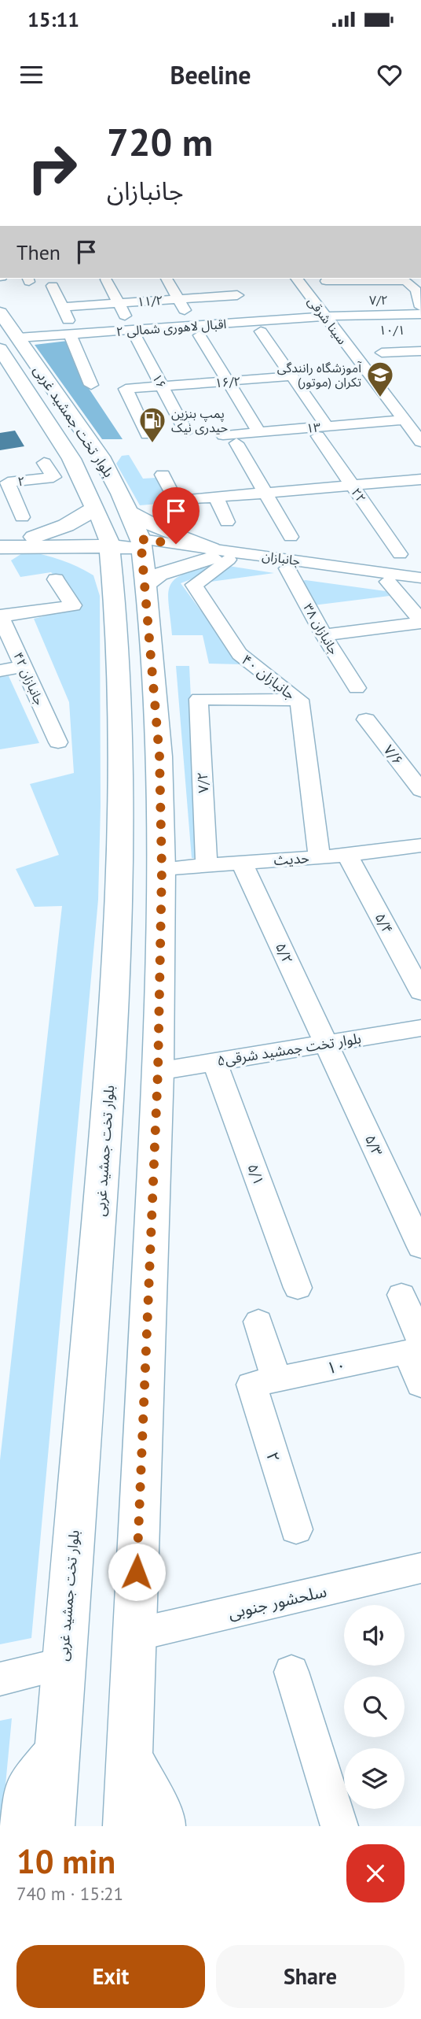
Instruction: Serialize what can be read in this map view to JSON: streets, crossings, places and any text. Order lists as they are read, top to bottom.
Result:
{
  "streets": {
    "main road": ["بلوار تخت جمشید غربی", "جانبازان"],
    "street": [
      "۷/۲",
      "۱۱/۲",
      "سینا شرقی",
      "اقبال لاهوری شمالی ۲",
      "۱۶",
      "۱۶/۲",
      "۱۳",
      "۲",
      "۲۲",
      "۳۸ جانبازان",
      "۴۰ جانبازان",
      "۴۲ جانبازان",
      "۷/۶",
      "حدیث",
      "۵/۴",
      "۵/۲",
      "بلوار تخت جمشید شرقی۵",
      "۵/۳",
      "۵/۱",
      "۱۰",
      "سلحشور جنوبی"
    ]
  },
  "crossings": [
    ["۷/۲", "۴۰ جانبازان"],
    ["۷/۲", "حدیث"],
    ["سینا شرقی", "اقبال لاهوری شمالی ۲"],
    ["سینا شرقی", "۱۳"],
    ["اقبال لاهوری شمالی ۲", "۱۶"],
    ["اقبال لاهوری شمالی ۲", "بلوار تخت جمشید غربی"],
    ["۱۶", "۱۶/۲"],
    ["۱۶/۲", "۲۲"],
    ["بلوار تخت جمشید غربی", "جانبازان"],
    ["بلوار تخت جمشید غربی", "حدیث"],
    ["بلوار تخت جمشید غربی", "بلوار تخت جمشید شرقی۵"],
    ["بلوار تخت جمشید غربی", "سلحشور جنوبی"],
    ["۱۳", "۲۲"],
    ["۲", "۱۰"],
    ["جانبازان", "۳۸ جانبازان"],
    ["جانبازان", "۴۰ جانبازان"],
    ["۴۰ جانبازان", "حدیث"],
    ["حدیث", "۵/۴"],
    ["حدیث", "۵/۲"],
    ["۵/۲", "بلوار تخت جمشید شرقی۵"],
    ["۵/۲", "۵/۳"],
    ["بلوار تخت جمشید شرقی۵", "۵/۳"],
    ["بلوار تخت جمشید شرقی۵", "۵/۱"]
  ],
  "places": {
    "school or university": ["آموزشگاه رانندگی تکران (موتور)"],
    "fuel station": ["پمپ بنزین حیدری نیک"]
  },
  "page": {
    "status": "15:11",
    "header": "Beeline",
    "turn": ["720 m", "جانبازان"],
    "then": "Then",
    "heading": ["10 min", "740 m · 15:21"],
    "buttons": ["Exit", "Share"]
  }
}
